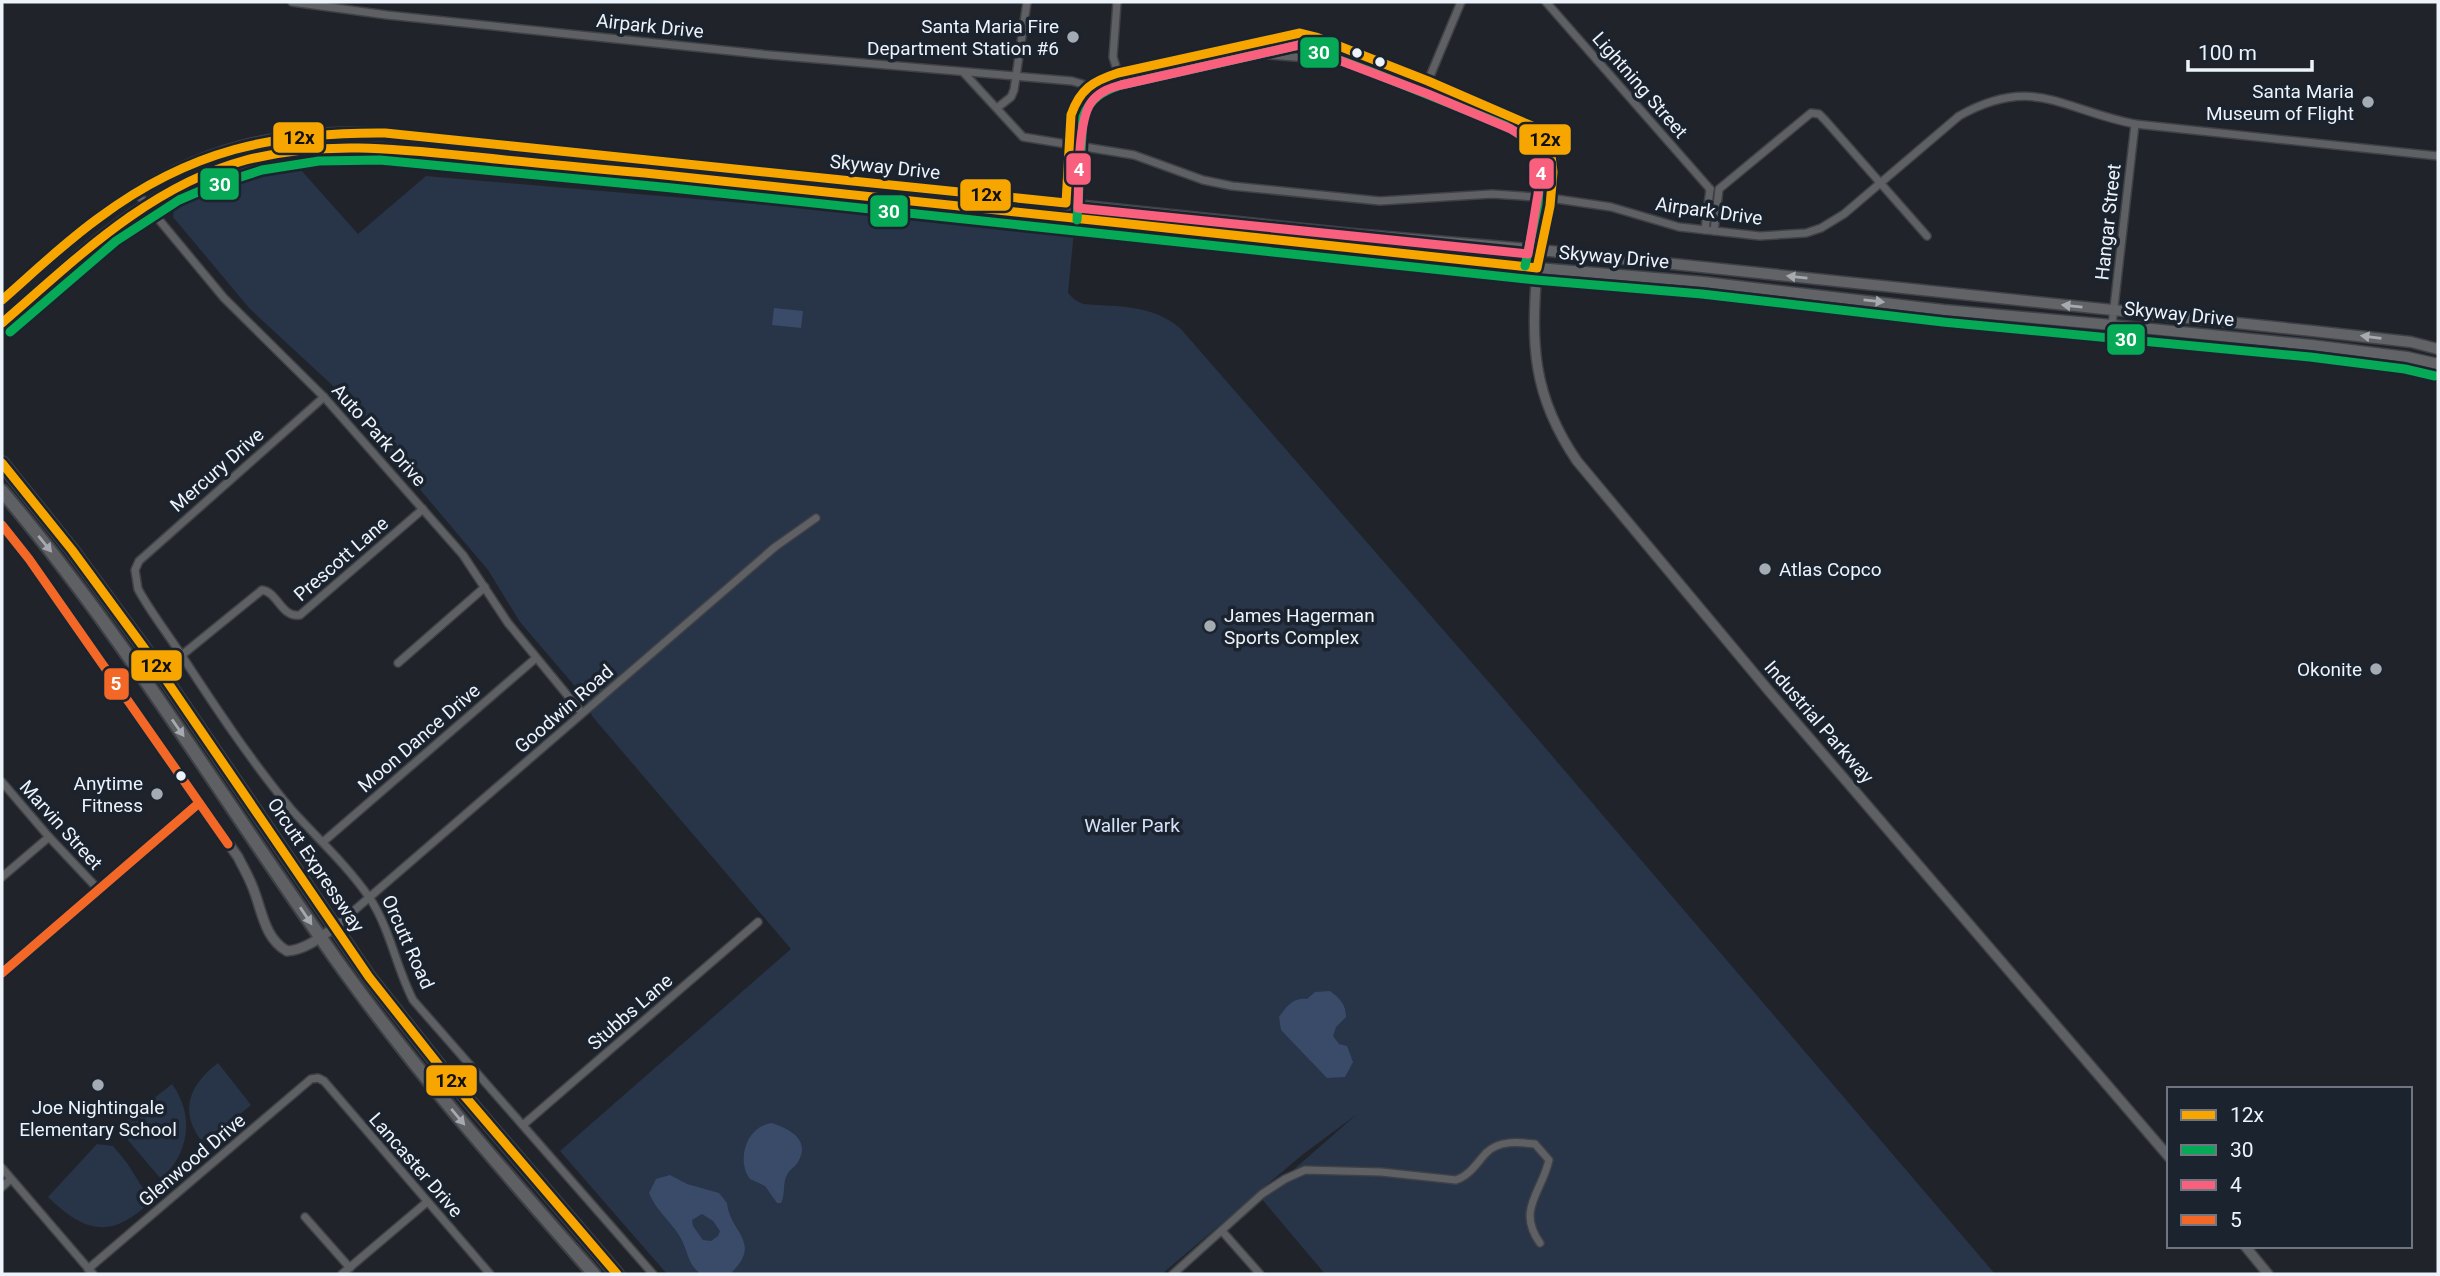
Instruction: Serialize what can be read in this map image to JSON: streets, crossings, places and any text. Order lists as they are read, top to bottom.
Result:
{
  "streets": {
    "highway": ["Orcutt Expressway"],
    "main road": ["Skyway Drive"],
    "street": [
      "Airpark Drive",
      "Lightning Street",
      "Hangar Street",
      "Auto Park Drive",
      "Mercury Drive",
      "Prescott Lane",
      "Goodwin Road",
      "Industrial Parkway",
      "Moon Dance Drive",
      "Marvin Street",
      "Orcutt Road",
      "Stubbs Lane",
      "Glenwood Drive",
      "Lancaster Drive"
    ]
  },
  "crossings": [
    ["Airpark Drive", "Hangar Street"],
    ["Skyway Drive", "Hangar Street"],
    ["Skyway Drive", "Auto Park Drive"],
    ["Skyway Drive", "Industrial Parkway"],
    ["Auto Park Drive", "Mercury Drive"],
    ["Auto Park Drive", "Prescott Lane"],
    ["Auto Park Drive", "Goodwin Road"],
    ["Auto Park Drive", "Moon Dance Drive"],
    ["Mercury Drive", "Orcutt Road"],
    ["Prescott Lane", "Orcutt Road"],
    ["Goodwin Road", "Orcutt Expressway"],
    ["Goodwin Road", "Orcutt Road"],
    ["Moon Dance Drive", "Orcutt Road"],
    ["Orcutt Road", "Stubbs Lane"],
    ["Glenwood Drive", "Lancaster Drive"]
  ],
  "parks": ["Waller Park"],
  "places": [
    "Santa Maria Fire Department Station #6",
    "Santa Maria Museum of Flight",
    "Atlas Copco",
    "James Hagerman Sports Complex",
    "Okonite",
    "Anytime Fitness",
    "Joe Nightingale Elementary School"
  ],
  "lines": [
    "transit line 12x",
    "transit line 30",
    "transit line 4",
    "transit line 5"
  ],
  "legend": [
    "12x",
    "30",
    "4",
    "5"
  ],
  "scale_bar": "100 m"
}
